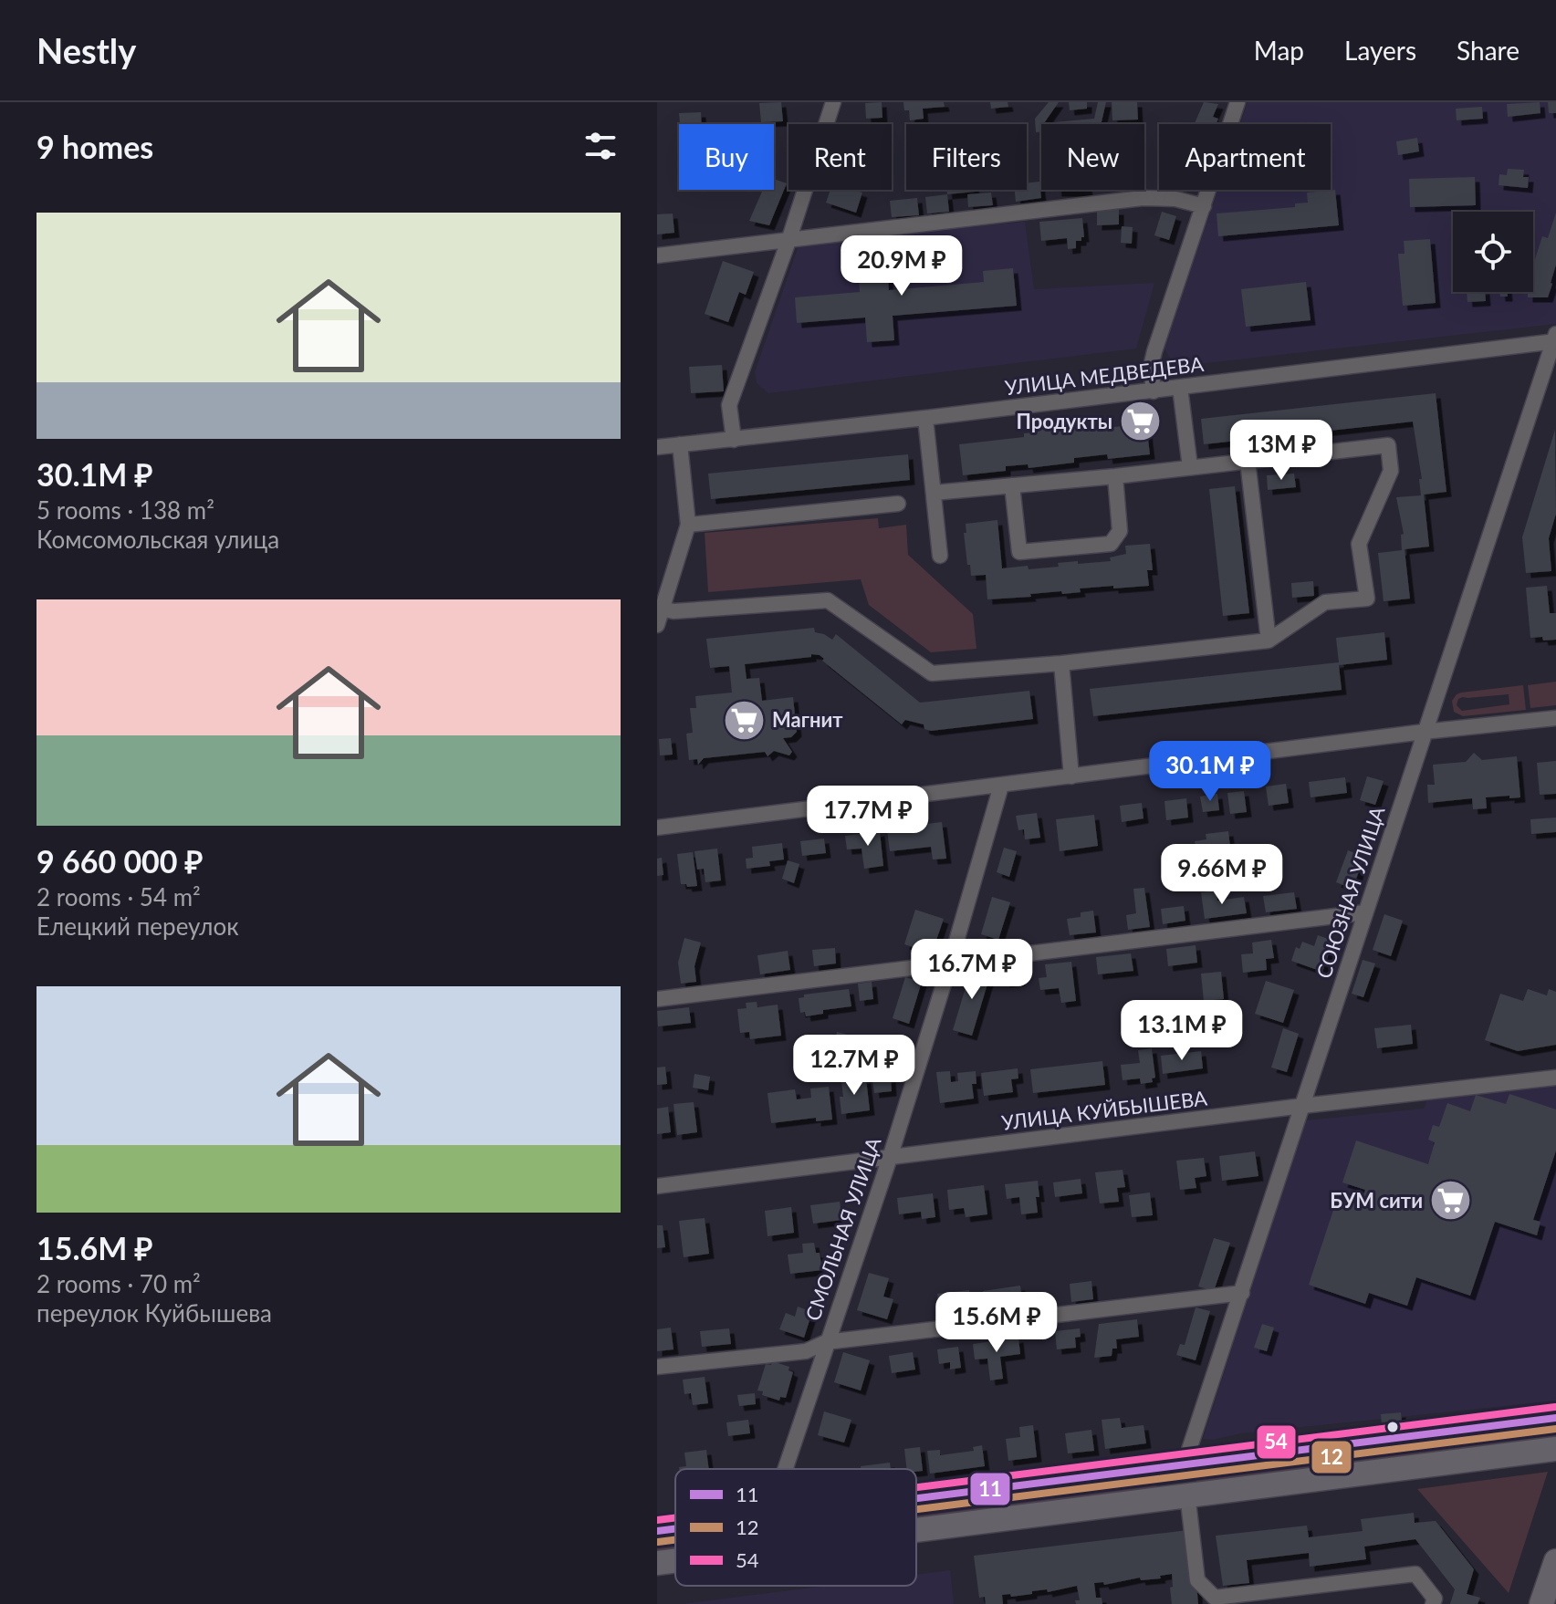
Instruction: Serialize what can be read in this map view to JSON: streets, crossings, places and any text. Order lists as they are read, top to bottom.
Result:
{
  "streets": {
    "street": [
      "УЛИЦА МЕДВЕДЕВА",
      "СОЮЗНАЯ УЛИЦА",
      "УЛИЦА КУЙБЫШЕВА",
      "СМОЛЬНАЯ УЛИЦА"
    ]
  },
  "crossings": [
    ["УЛИЦА МЕДВЕДЕВА", "СОЮЗНАЯ УЛИЦА"],
    ["СОЮЗНАЯ УЛИЦА", "УЛИЦА КУЙБЫШЕВА"],
    ["УЛИЦА КУЙБЫШЕВА", "СМОЛЬНАЯ УЛИЦА"]
  ],
  "places": {
    "supermarket": ["Продукты", "Магнит", "БУМ сити"]
  },
  "lines": ["transit line 54", "transit line 11", "transit line 12"],
  "legend": ["11", "12", "54"],
  "page": {
    "header": "Nestly",
    "nav": ["Map", "Layers", "Share"],
    "heading": "9 homes",
    "chip": [
      "Buy",
      "Rent",
      "Filters",
      "New",
      "Apartment"
    ],
    "list": [
      {
        "name": "30.1M ₽",
        "note": "5 rooms · 138 m² · Комсомольская улица"
      },
      {
        "name": "9 660 000 ₽",
        "note": "2 rooms · 54 m² · Елецкий переулок"
      },
      {
        "name": "15.6M ₽",
        "note": "2 rooms · 70 m² · переулок Куйбышева"
      }
    ],
    "price": [
      "20.9M ₽",
      "13M ₽",
      "30.1M ₽",
      "17.7M ₽",
      "9.66M ₽",
      "16.7M ₽",
      "13.1M ₽",
      "12.7M ₽",
      "15.6M ₽"
    ]
  }
}
